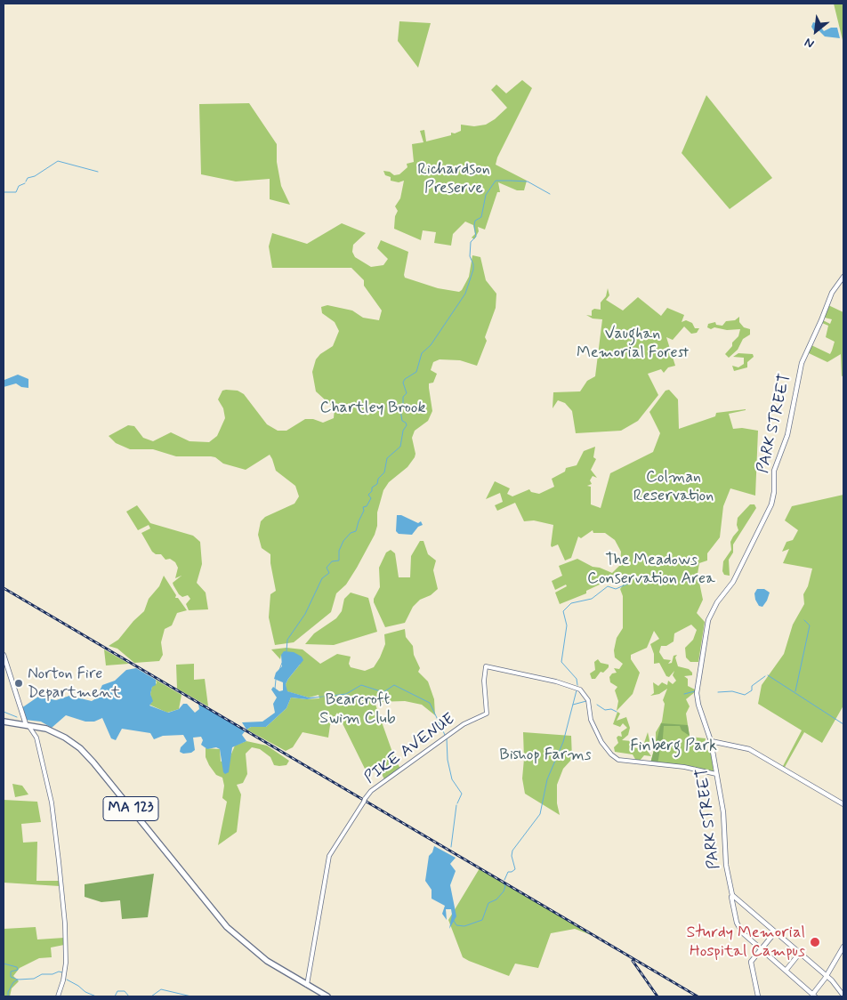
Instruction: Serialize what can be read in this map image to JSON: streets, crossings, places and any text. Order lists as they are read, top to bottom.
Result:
{
  "streets": {
    "highway": ["MA 123"],
    "main road": ["PARK STREET"],
    "street": ["PIKE AVENUE"]
  },
  "crossings": [
    ["PARK STREET", "PIKE AVENUE"],
    ["PIKE AVENUE", "MA 123"]
  ],
  "parks": [
    "Richardson Preserve",
    "Vaughan Memorial Forest",
    "Chartley Brook",
    "Colman Reservation",
    "The Meadows Conservation Area",
    "Bearcroft Swim Club",
    "Finberg Park",
    "Bishop Farms"
  ],
  "places": ["Norton Fire Department", "Sturdy Memorial Hospital Campus"],
  "north": "bottom left"
}
